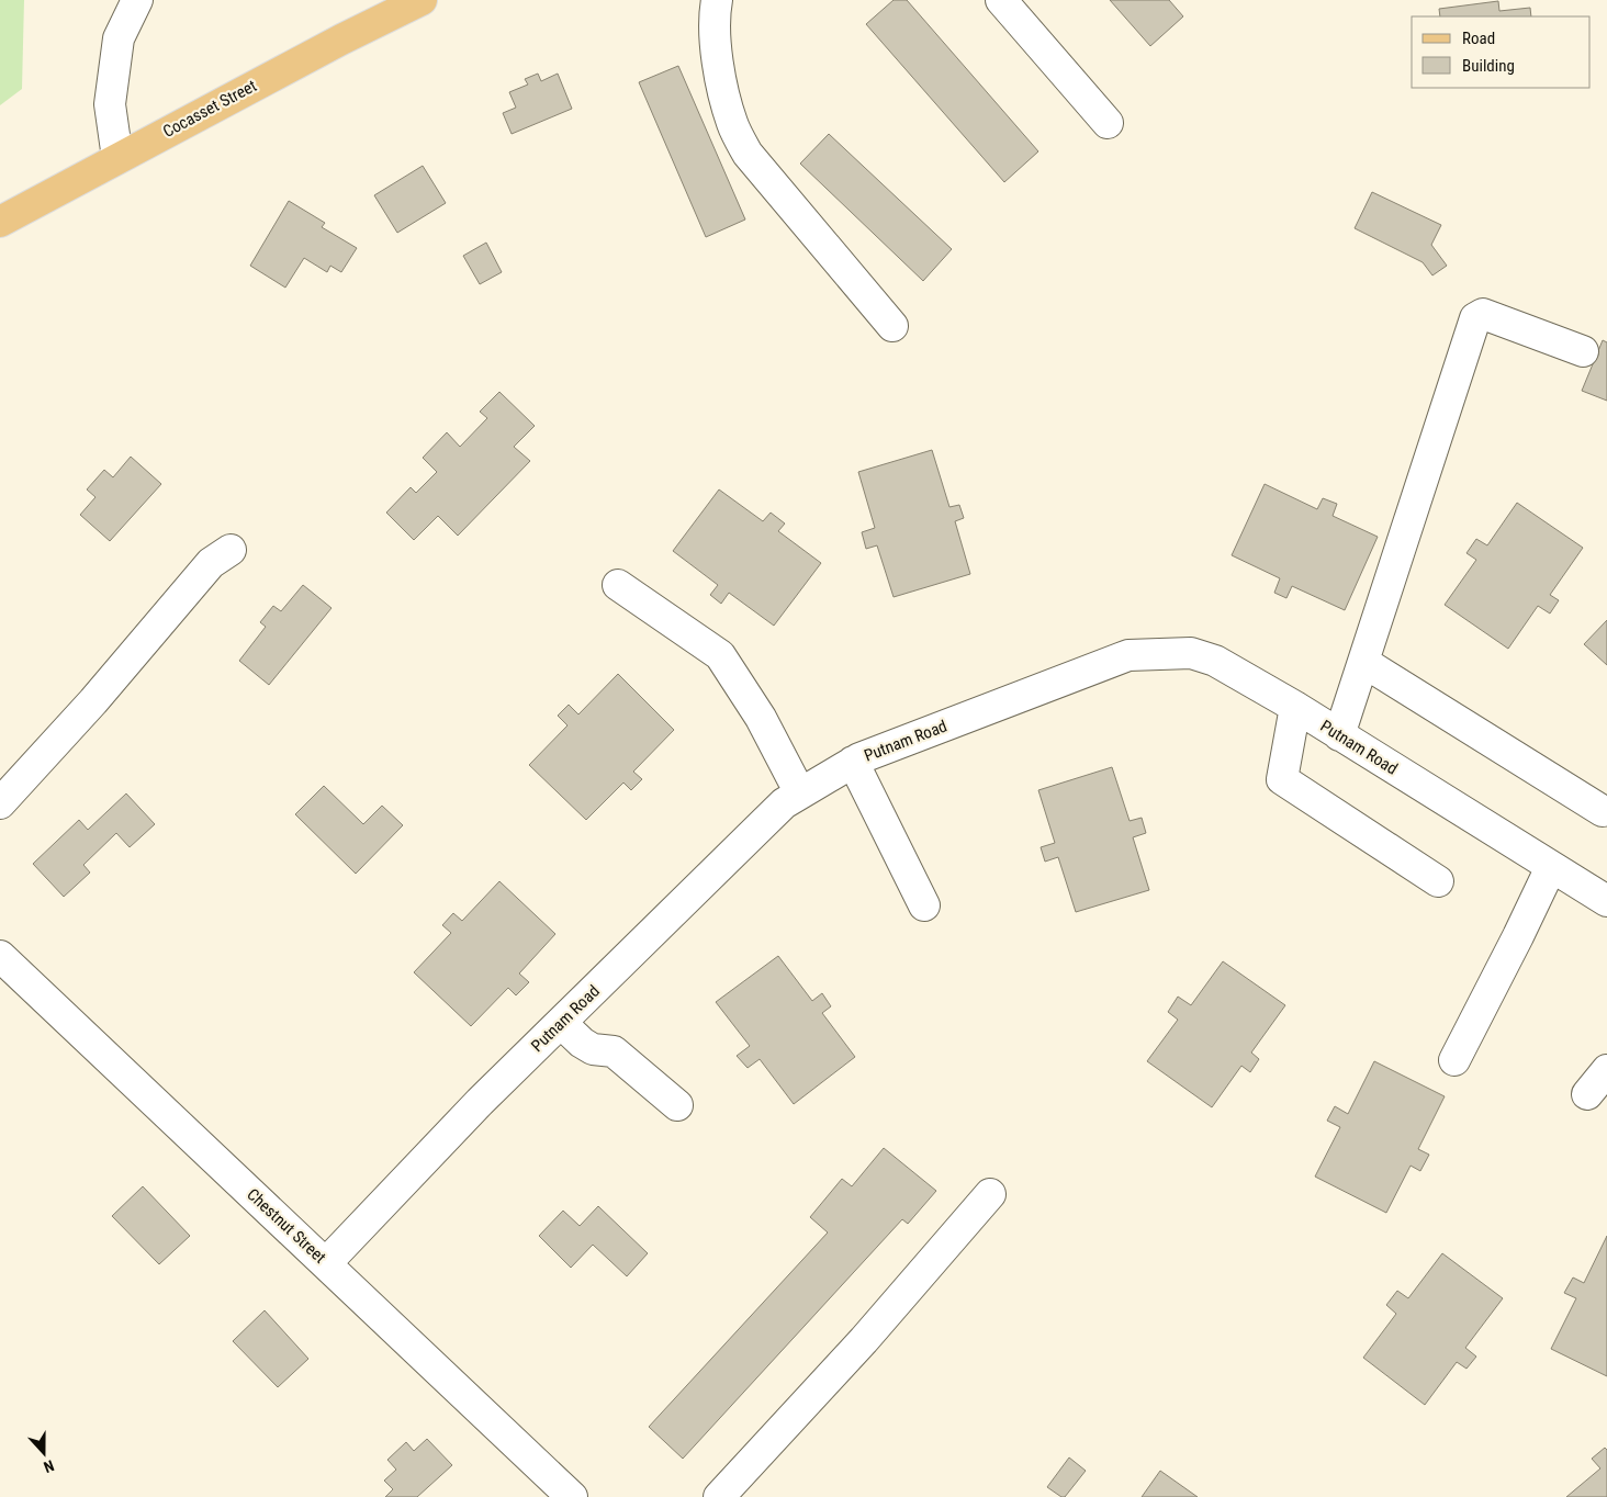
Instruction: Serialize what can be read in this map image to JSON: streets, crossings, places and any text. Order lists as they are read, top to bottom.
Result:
{
  "streets": {
    "main road": ["Cocasset Street"],
    "street": ["Putnam Road", "Chestnut Street"]
  },
  "crossings": [
    ["Putnam Road", "Chestnut Street"]
  ],
  "legend": ["Road", "Building"],
  "north": "bottom"
}
